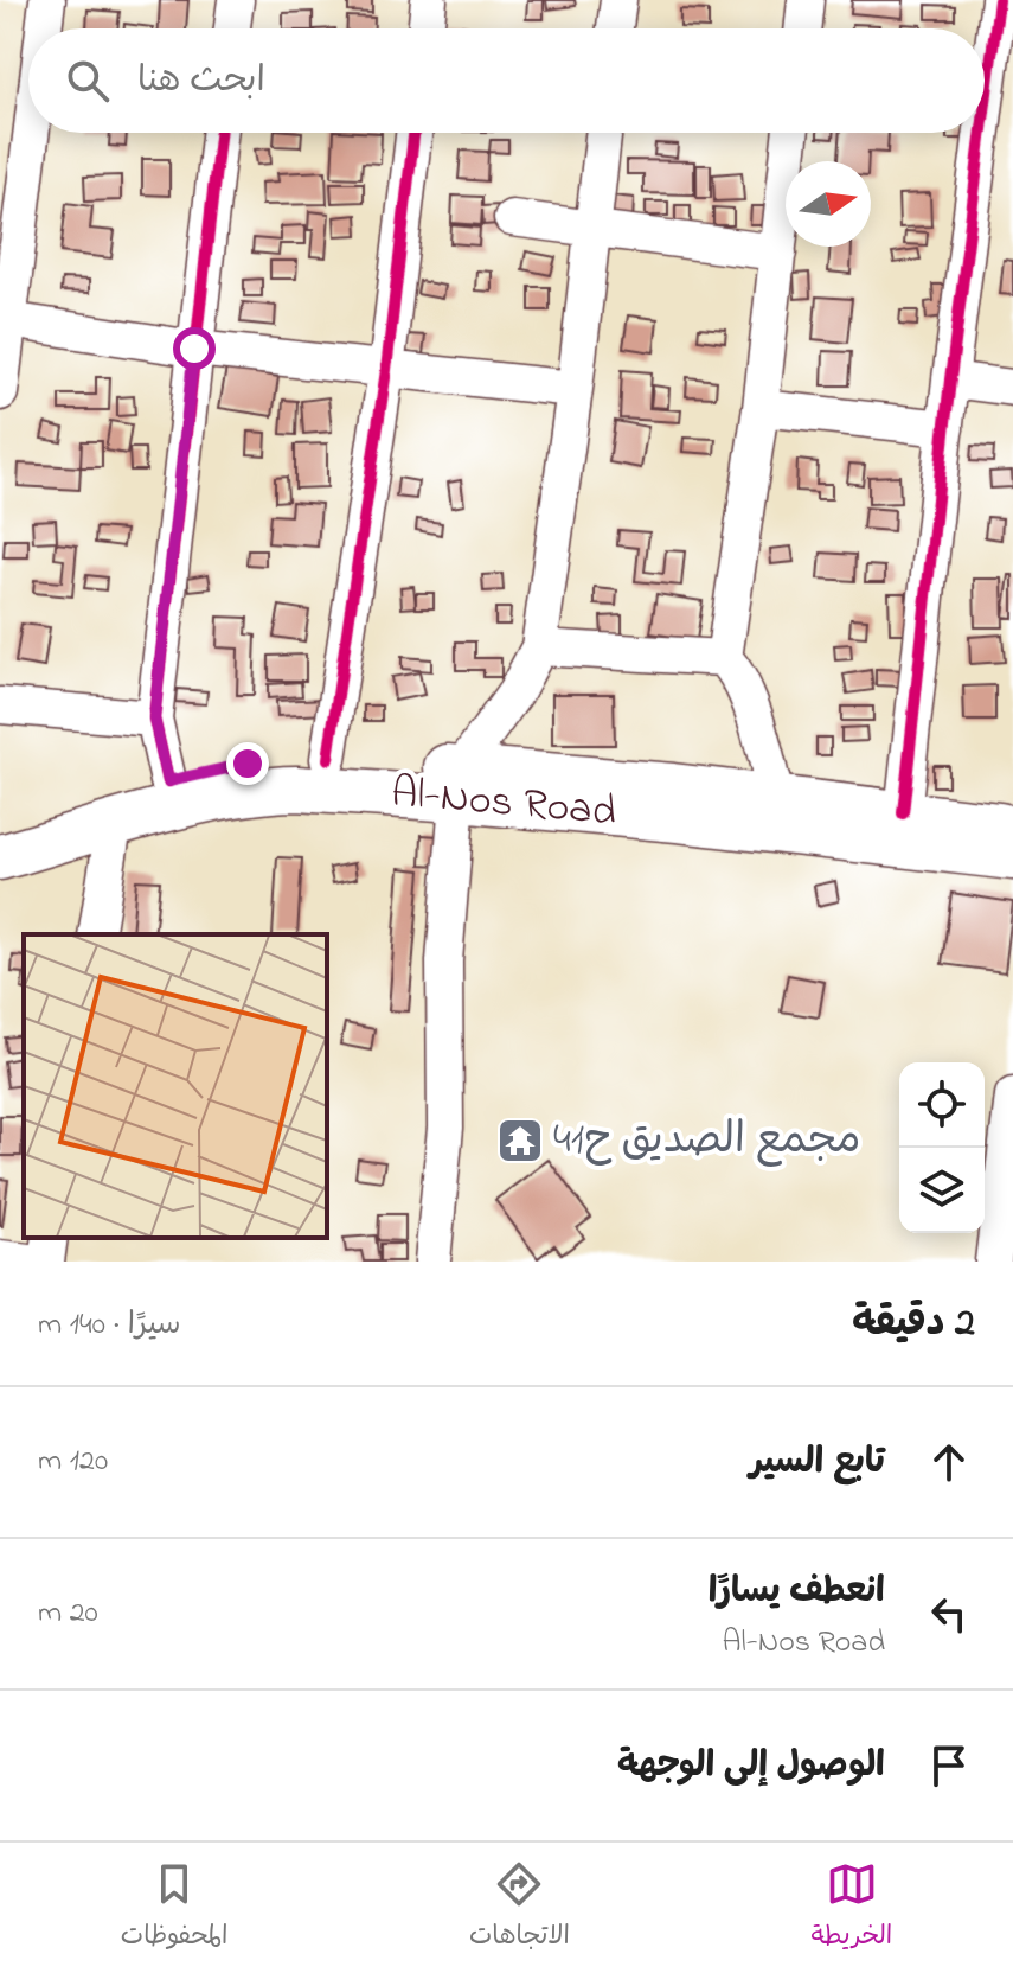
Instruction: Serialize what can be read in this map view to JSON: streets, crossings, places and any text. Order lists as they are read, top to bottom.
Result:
{
  "streets": {
    "main road": ["Al-Nos Road"]
  },
  "places": {
    "temple": ["مجمع الصديق ح41"]
  },
  "north": "right",
  "page": {
    "search": "ابحث هنا",
    "heading": ["2 دقيقة", "سيرًا · 140 m"],
    "list": [
      ["تابع السير", "120 m"],
      ["انعطف يسارًا", "Al-Nos Road", "20 m"],
      "الوصول إلى الوجهة"
    ],
    "nav": ["الخريطة", "الاتجاهات", "المحفوظات"]
  }
}
